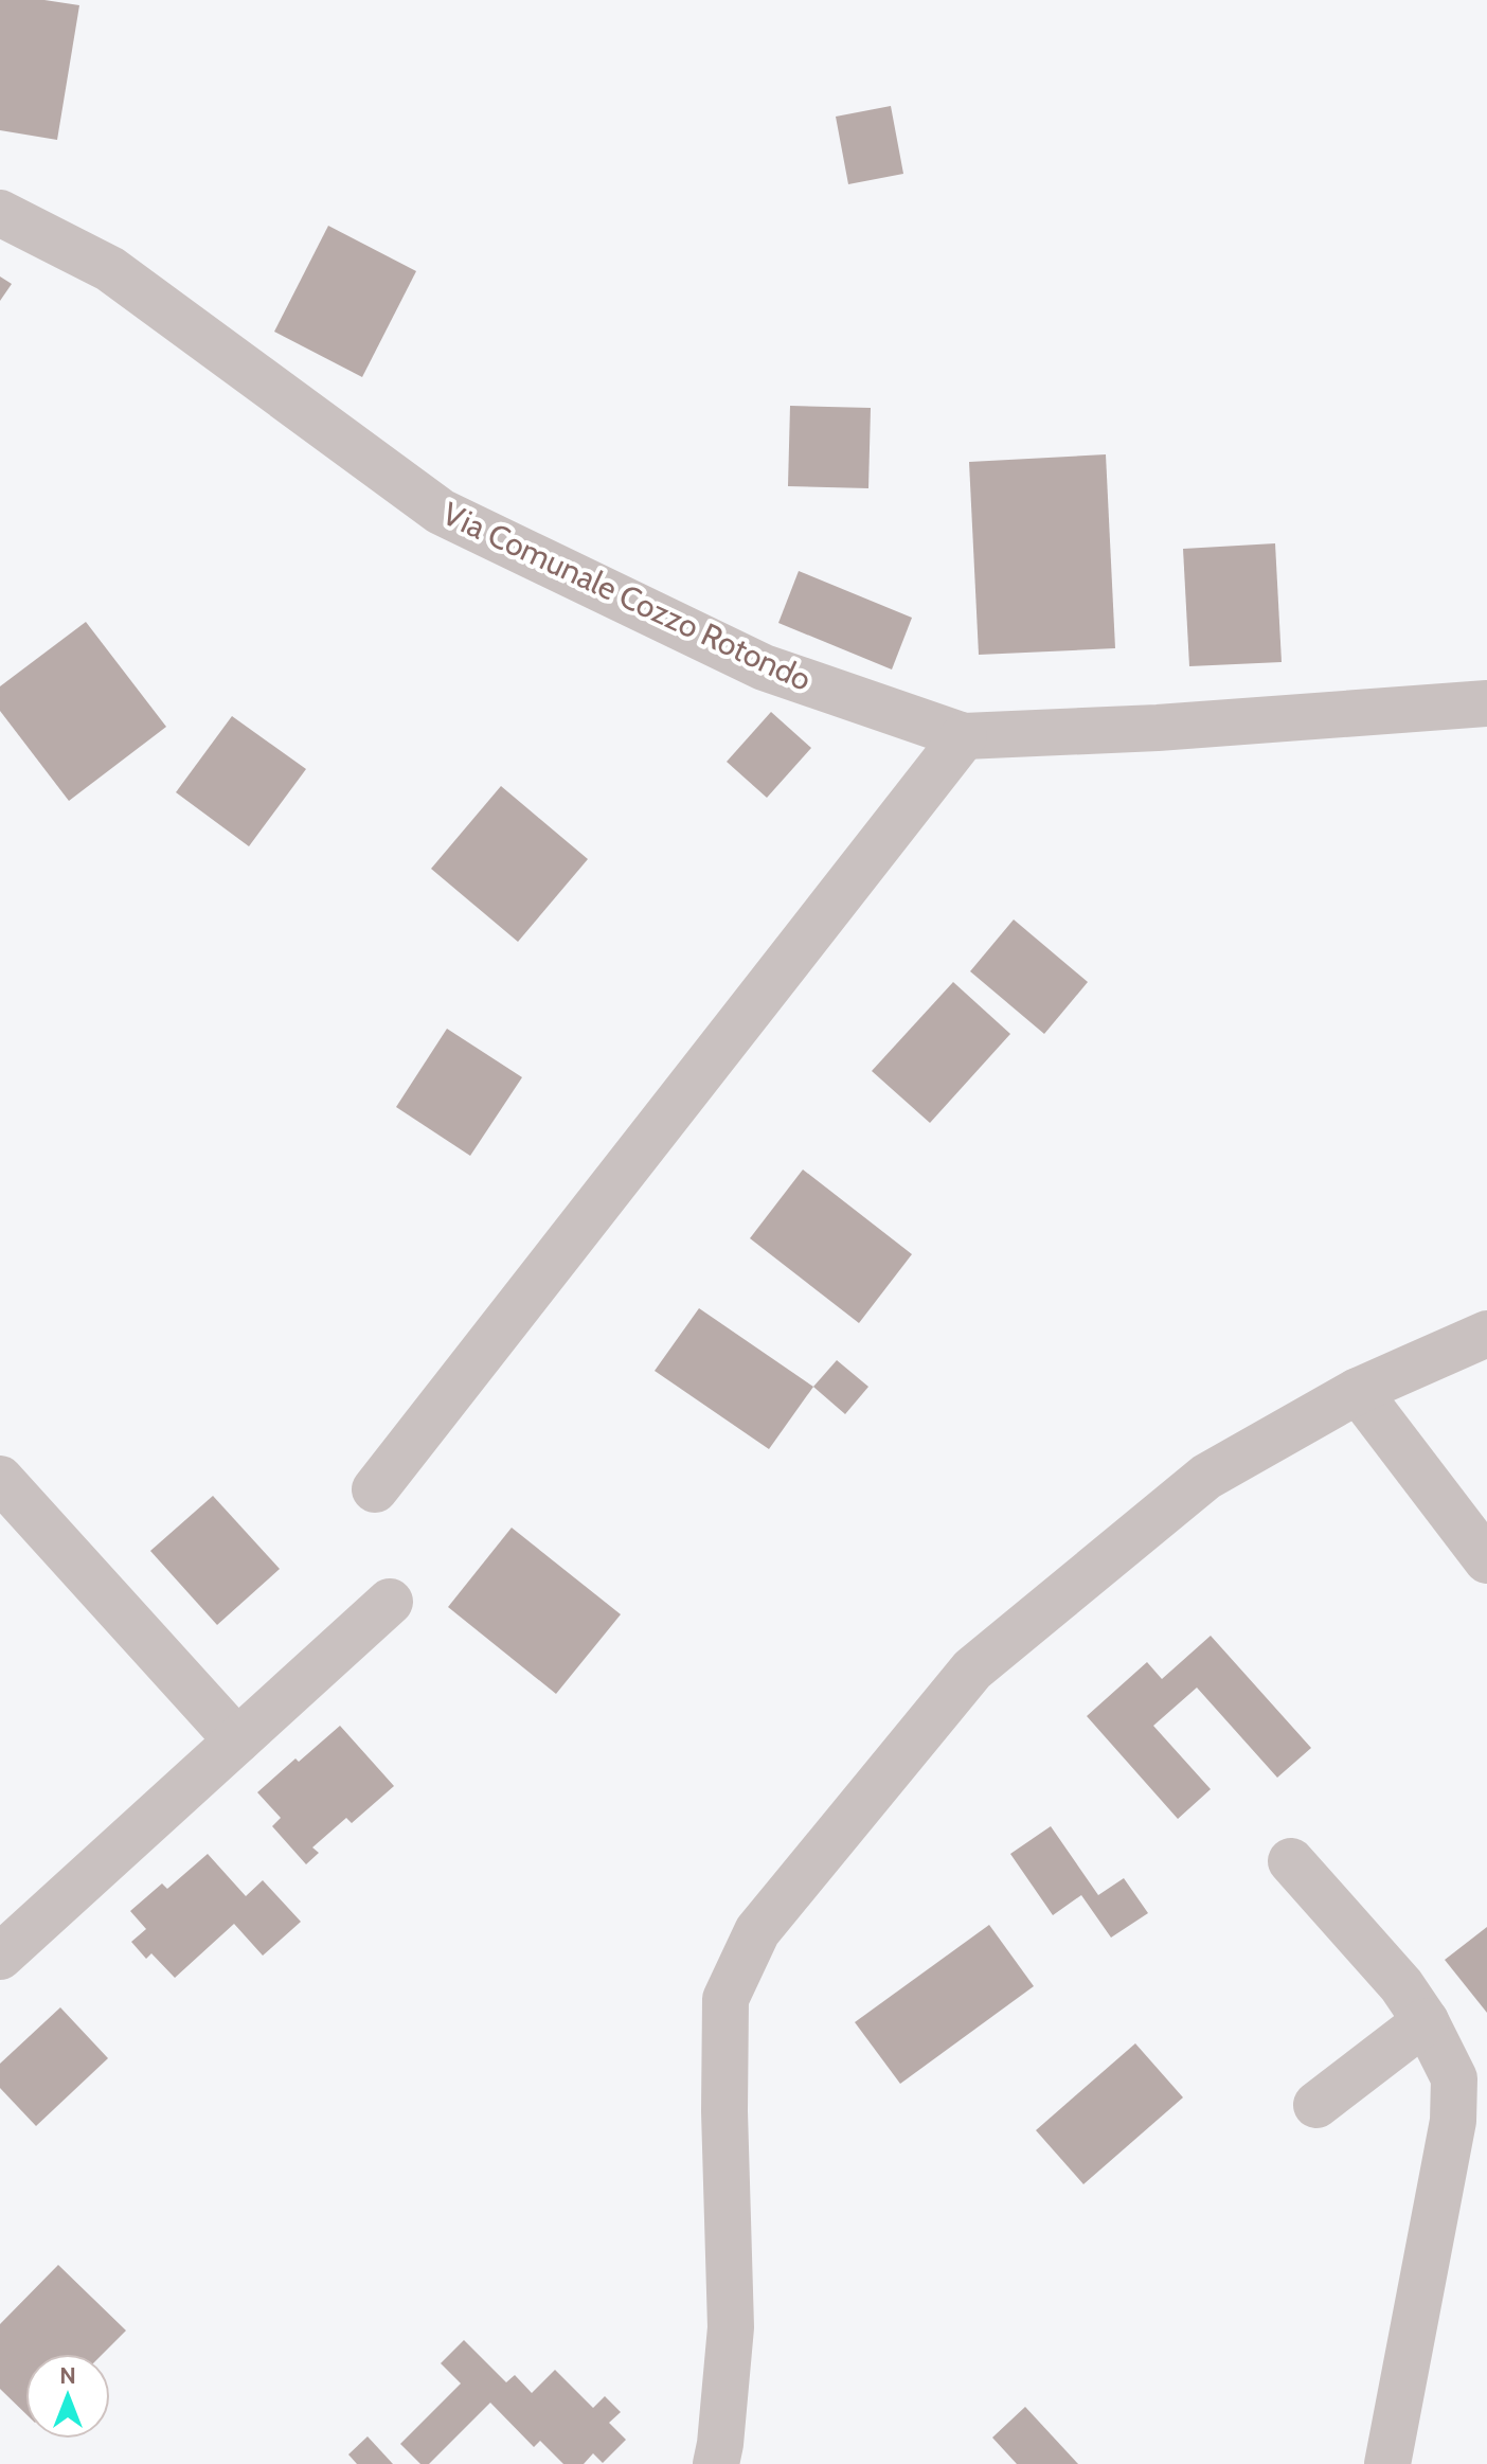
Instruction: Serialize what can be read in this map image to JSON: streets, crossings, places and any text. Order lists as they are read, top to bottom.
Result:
{
  "streets": {
    "street": ["Via Comunale Cozzo Rotondo"]
  },
  "north": "top"
}
